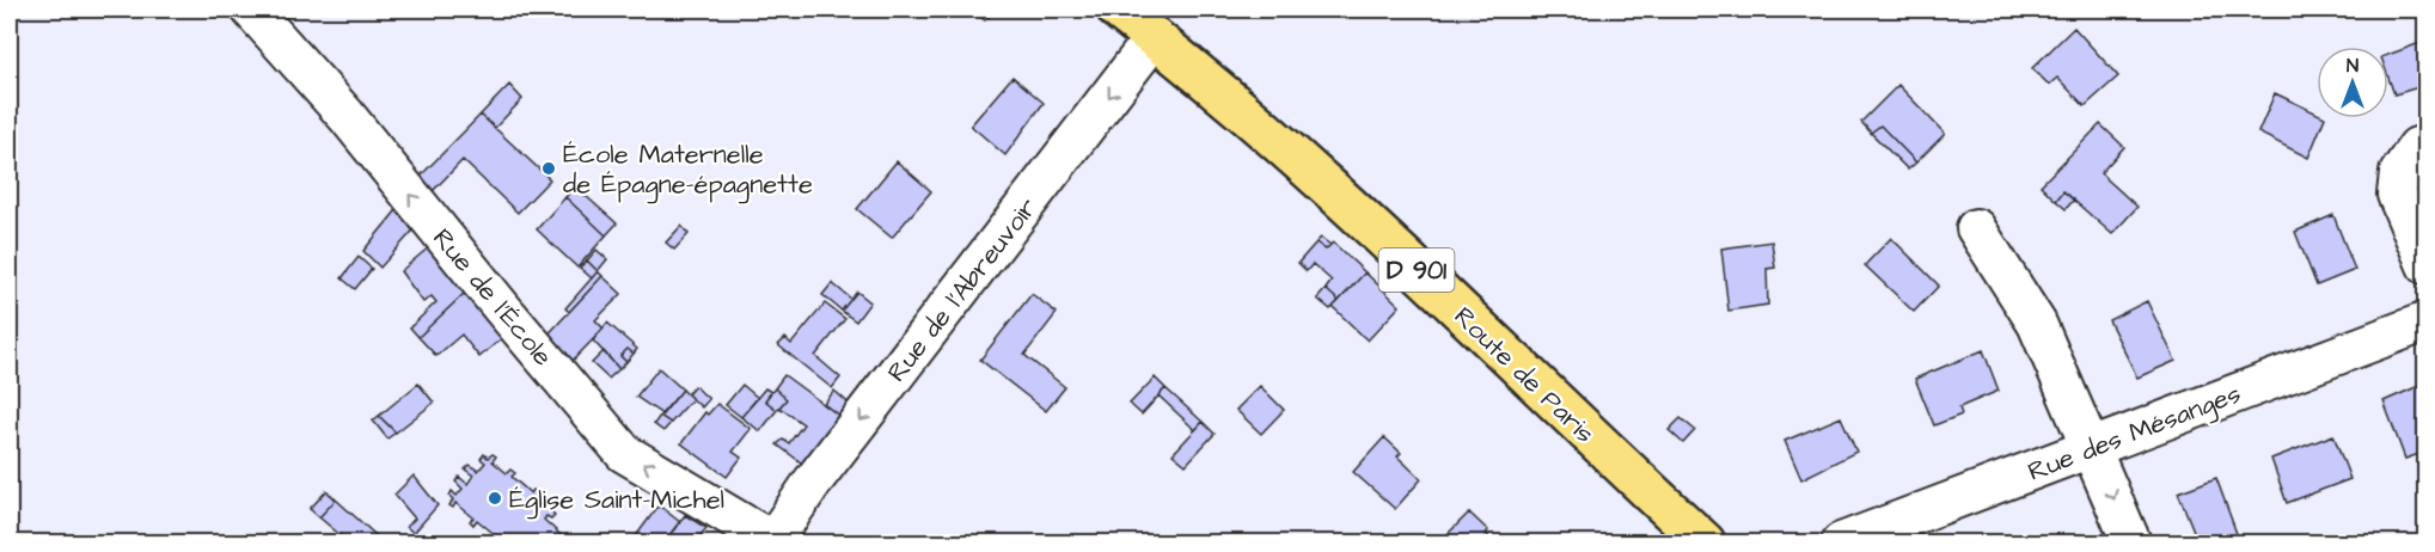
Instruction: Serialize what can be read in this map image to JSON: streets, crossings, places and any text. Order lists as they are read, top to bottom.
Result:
{
  "streets": {
    "main road": ["D 901", "Route de Paris"],
    "street": ["Rue de l'Abreuvoir", "Rue de l'École", "Rue des Mésanges"]
  },
  "crossings": [
    ["Rue de l'Abreuvoir", "Rue de l'École"],
    ["Rue de l'Abreuvoir", "Route de Paris"]
  ],
  "one_way": ["Rue de l'Abreuvoir", "Rue de l'École"],
  "places": ["École Maternelle de Épagne-épagnette", "Église Saint-Michel"],
  "north": "top"
}
